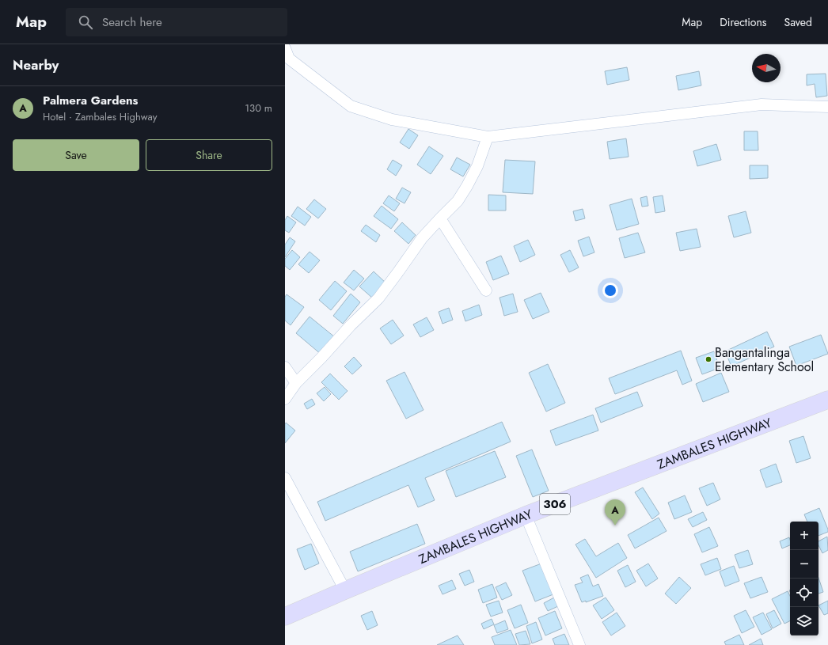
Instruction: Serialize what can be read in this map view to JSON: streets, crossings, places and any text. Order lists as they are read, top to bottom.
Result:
{
  "streets": {
    "main road": ["ZAMBALES HIGHWAY", "306"]
  },
  "places": ["Bangantalinga Elementary School"],
  "north": "left",
  "page": {
    "header": "Map",
    "search": "Search here",
    "nav": ["Map", "Directions", "Saved"],
    "heading": "Nearby",
    "list": [
      {
        "mark": "A",
        "name": "Palmera Gardens",
        "note": "Hotel · Zambales Highway",
        "value": "130 m"
      }
    ],
    "buttons": ["Save", "Share"],
    "pins": "A",
    "map_buttons": ["+", "−"]
  }
}
